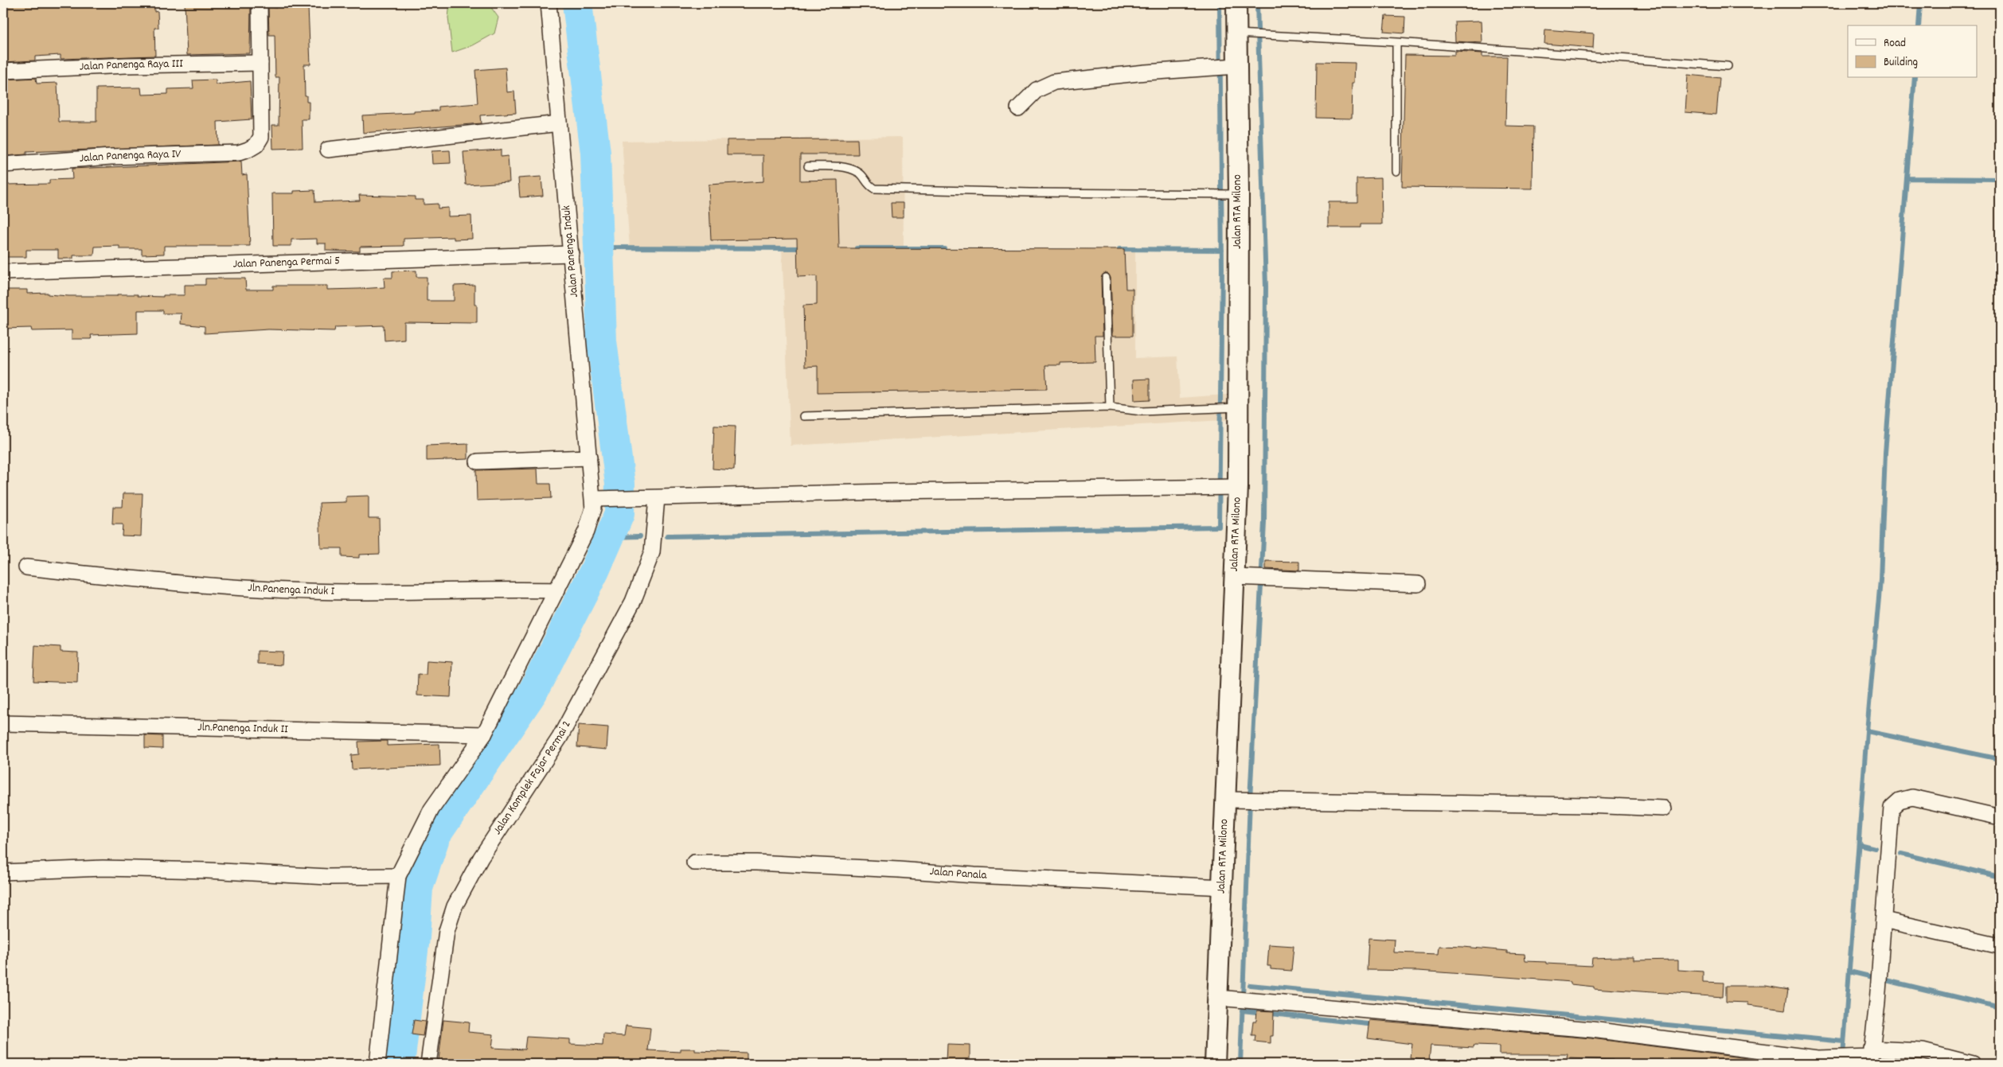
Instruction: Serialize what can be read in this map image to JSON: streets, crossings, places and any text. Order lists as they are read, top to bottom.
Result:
{
  "streets": {
    "street": [
      "Jalan Panenga Raya III",
      "Jalan Panenga Raya IV",
      "Jalan RTA Milono",
      "Jalan Panenga Induk",
      "Jalan Panenga Permai 5",
      "Jln.Panenga Induk I",
      "Jln.Panenga Induk II",
      "Jalan Komplek Fajar Permai 2",
      "Jalan Panala"
    ]
  },
  "crossings": [
    ["Jalan Panenga Raya III", "Jalan Panenga Raya IV"],
    ["Jalan RTA Milono", "Jalan Panala"],
    ["Jalan Panenga Induk", "Jalan Panenga Permai 5"],
    ["Jalan Panenga Induk", "Jln.Panenga Induk I"],
    ["Jalan Panenga Induk", "Jln.Panenga Induk II"]
  ],
  "legend": ["Road", "Building"]
}
